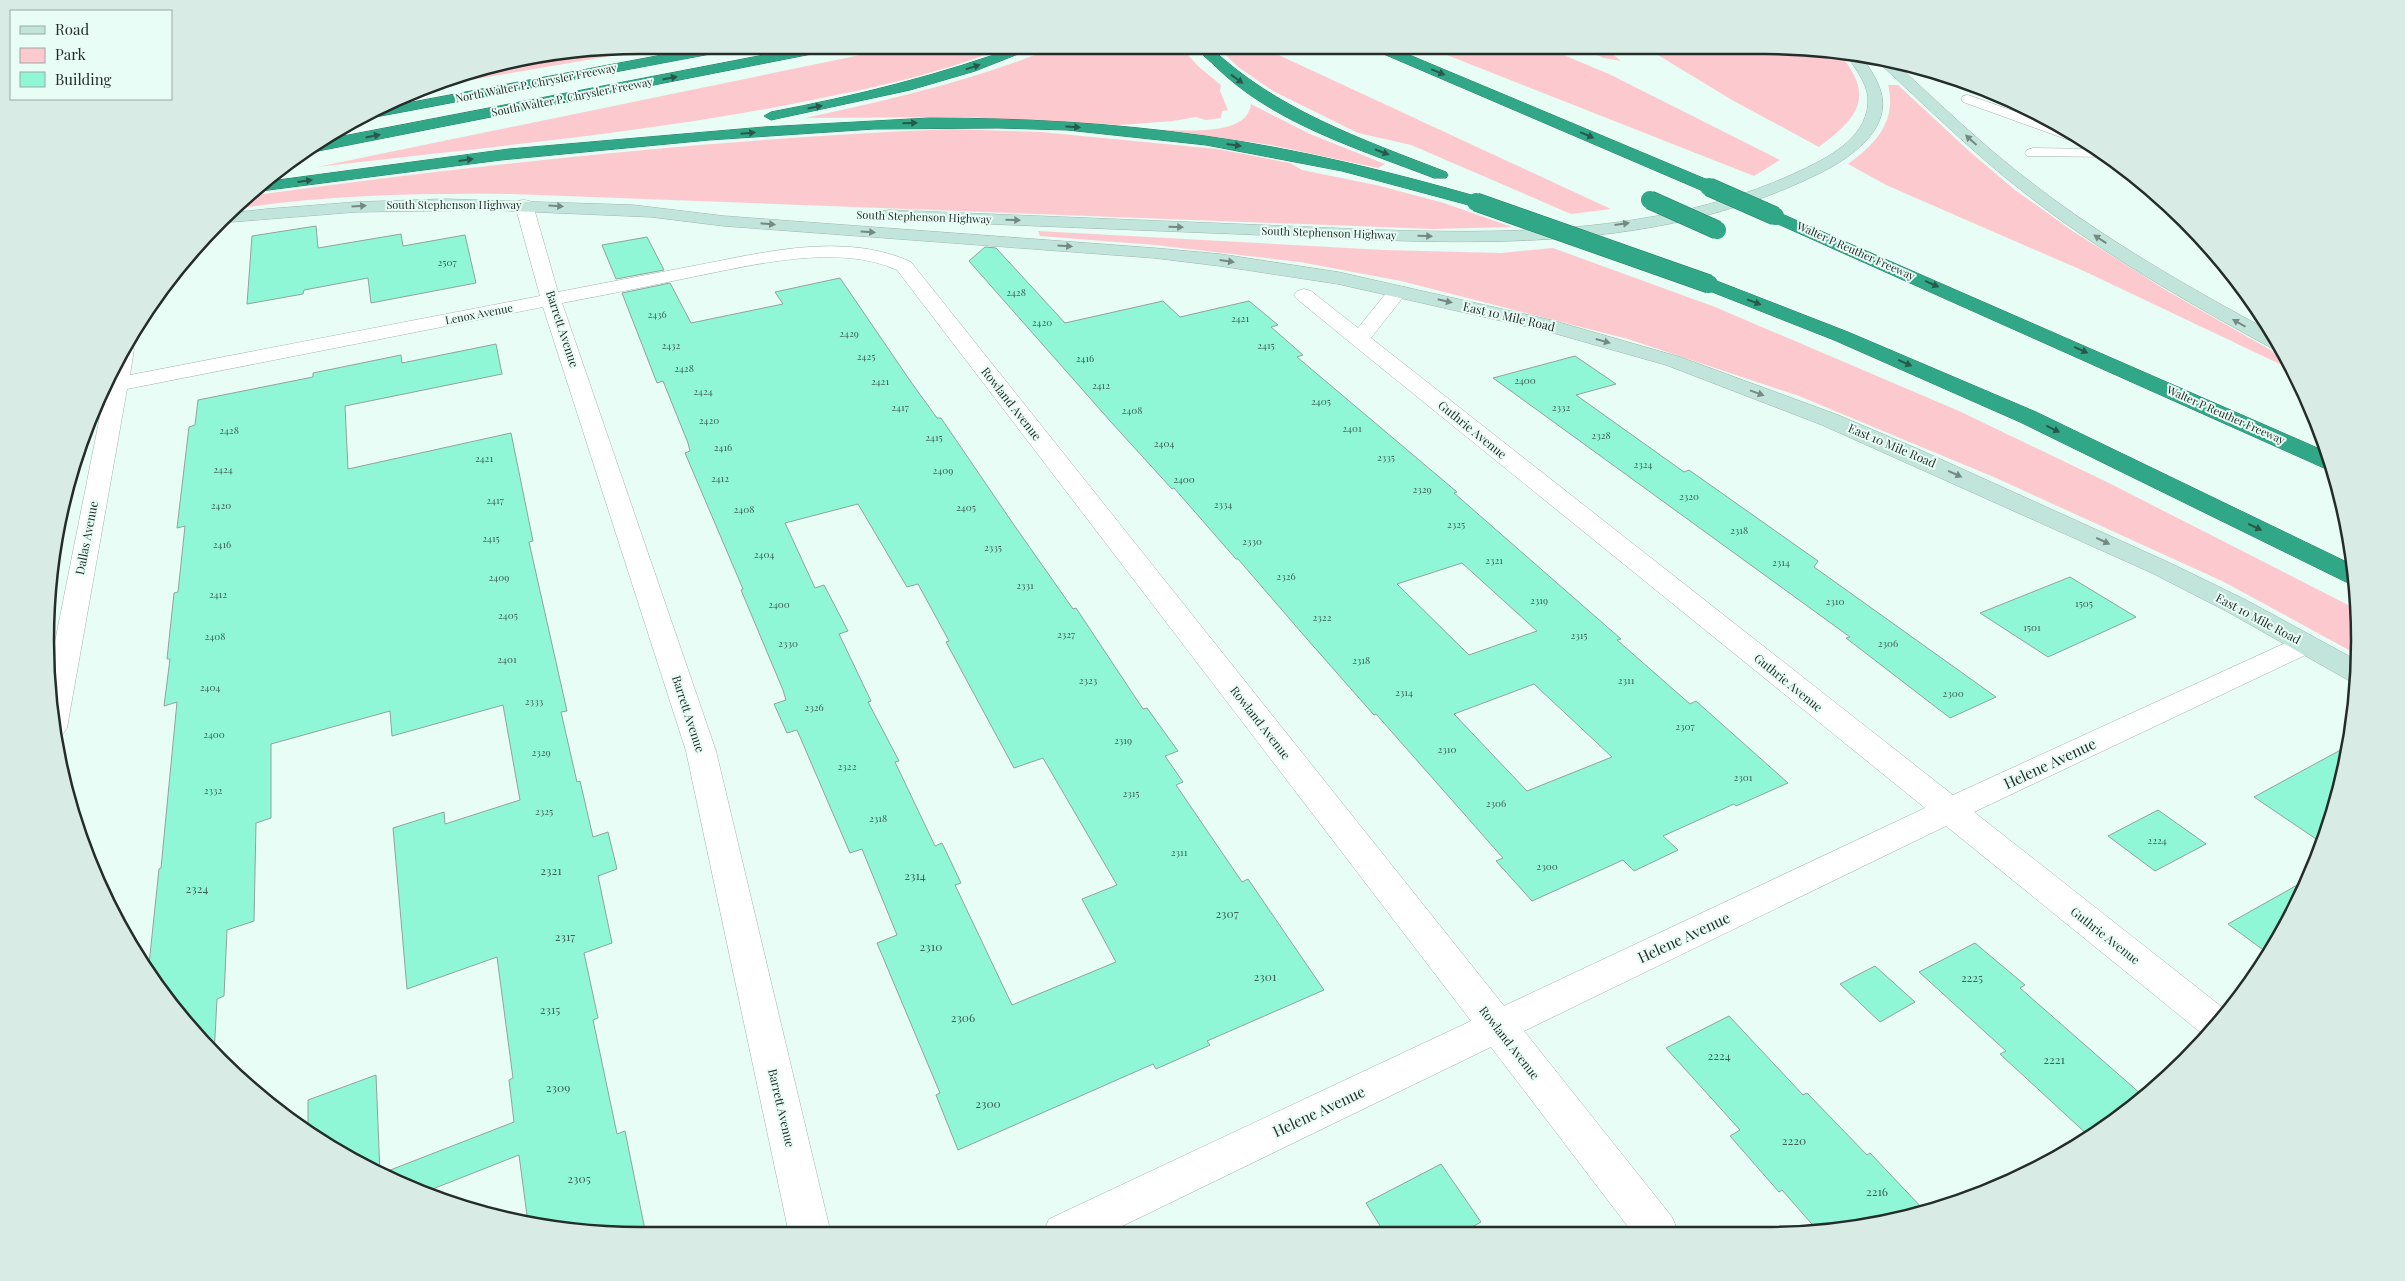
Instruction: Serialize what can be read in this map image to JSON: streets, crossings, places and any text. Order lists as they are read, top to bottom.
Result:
{
  "streets": {
    "highway": ["North Walter P. Chrysler Freeway", "South Walter P. Chrysler Freeway", "Walter P Reuther Freeway"],
    "main road": ["South Stephenson Highway", "East 10 Mile Road"],
    "street": [
      "Lenox Avenue",
      "Barrett Avenue",
      "Rowland Avenue",
      "Guthrie Avenue",
      "Dallas Avenue",
      "Helene Avenue"
    ]
  },
  "crossings": [
    ["South Stephenson Highway", "East 10 Mile Road"],
    ["South Stephenson Highway", "Barrett Avenue"],
    ["Lenox Avenue", "Barrett Avenue"],
    ["Lenox Avenue", "Rowland Avenue"],
    ["Lenox Avenue", "Dallas Avenue"],
    ["East 10 Mile Road", "Helene Avenue"],
    ["Rowland Avenue", "Helene Avenue"],
    ["Guthrie Avenue", "Helene Avenue"]
  ],
  "one_way": ["South Stephenson Highway", "East 10 Mile Road"],
  "house_numbers": [
    "2507",
    "2428",
    "2436",
    "2421",
    "2420",
    "2429",
    "2432",
    "2415",
    "2425",
    "2416",
    "2428",
    "2400",
    "2421",
    "2412",
    "2424",
    "2405",
    "2417",
    "2332",
    "2408",
    "2420",
    "2401",
    "2428",
    "2328",
    "2415",
    "2404",
    "2416",
    "2335",
    "2421",
    "2324",
    "2424",
    "2409",
    "2412",
    "2400",
    "2329",
    "2320",
    "2417",
    "2334",
    "2420",
    "2405",
    "2408",
    "2325",
    "2318",
    "2415",
    "2330",
    "2416",
    "2335",
    "2404",
    "2321",
    "2314",
    "2326",
    "2409",
    "2331",
    "2412",
    "2319",
    "2310",
    "1505",
    "2400",
    "2405",
    "2322",
    "1501",
    "2327",
    "2315",
    "2408",
    "2330",
    "2306",
    "2401",
    "2318",
    "2323",
    "2311",
    "2404",
    "2314",
    "2300",
    "2333",
    "2326",
    "2307",
    "2400",
    "2319",
    "2310",
    "2329",
    "2322",
    "2301",
    "2332",
    "2315",
    "2306",
    "2325",
    "2318",
    "2224",
    "2311",
    "2300",
    "2321",
    "2314",
    "2324",
    "2307",
    "2317",
    "2310",
    "2301",
    "2225",
    "2315",
    "2306",
    "2224",
    "2221",
    "2309",
    "2300",
    "2220",
    "2305",
    "2216"
  ],
  "legend": ["Road", "Park", "Building"]
}
